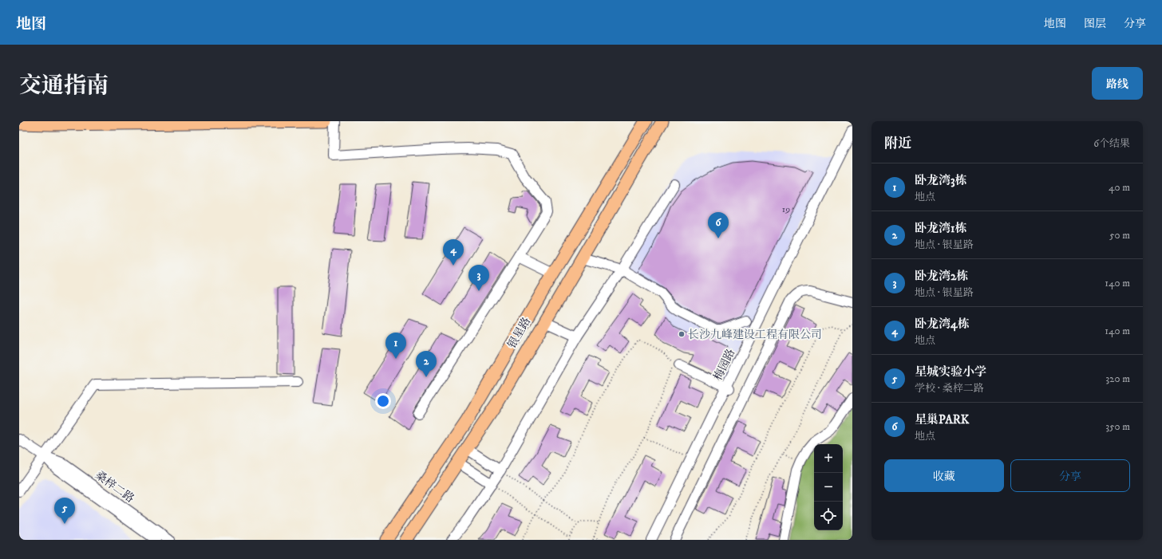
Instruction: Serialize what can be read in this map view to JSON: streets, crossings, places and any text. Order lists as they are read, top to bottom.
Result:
{
  "streets": {
    "main road": ["银星路"],
    "street": ["梅园路", "桑梓二路"]
  },
  "places": ["长沙九峰建设工程有限公司"],
  "house_numbers": ["19"],
  "page": {
    "header": "地图",
    "nav": ["地图", "图层", "分享"],
    "title": "交通指南",
    "buttons": [
      "路线",
      ["收藏", "分享"]
    ],
    "heading": ["附近", "6个结果"],
    "list": [
      {
        "mark": "1",
        "name": "卧龙湾3栋",
        "note": "地点",
        "value": "40 m"
      },
      {
        "mark": "2",
        "name": "卧龙湾1栋",
        "note": "地点 · 银星路",
        "value": "50 m"
      },
      {
        "mark": "3",
        "name": "卧龙湾2栋",
        "note": "地点 · 银星路",
        "value": "140 m"
      },
      {
        "mark": "4",
        "name": "卧龙湾4栋",
        "note": "地点",
        "value": "140 m"
      },
      {
        "mark": "5",
        "name": "星城实验小学",
        "note": "学校 · 桑梓二路",
        "value": "320 m"
      },
      {
        "mark": "6",
        "name": "星巢PARK",
        "note": "地点",
        "value": "350 m"
      }
    ],
    "pins": [
      "6",
      "4",
      "3",
      "1",
      "2",
      "5"
    ],
    "map_buttons": ["+", "−"]
  }
}
